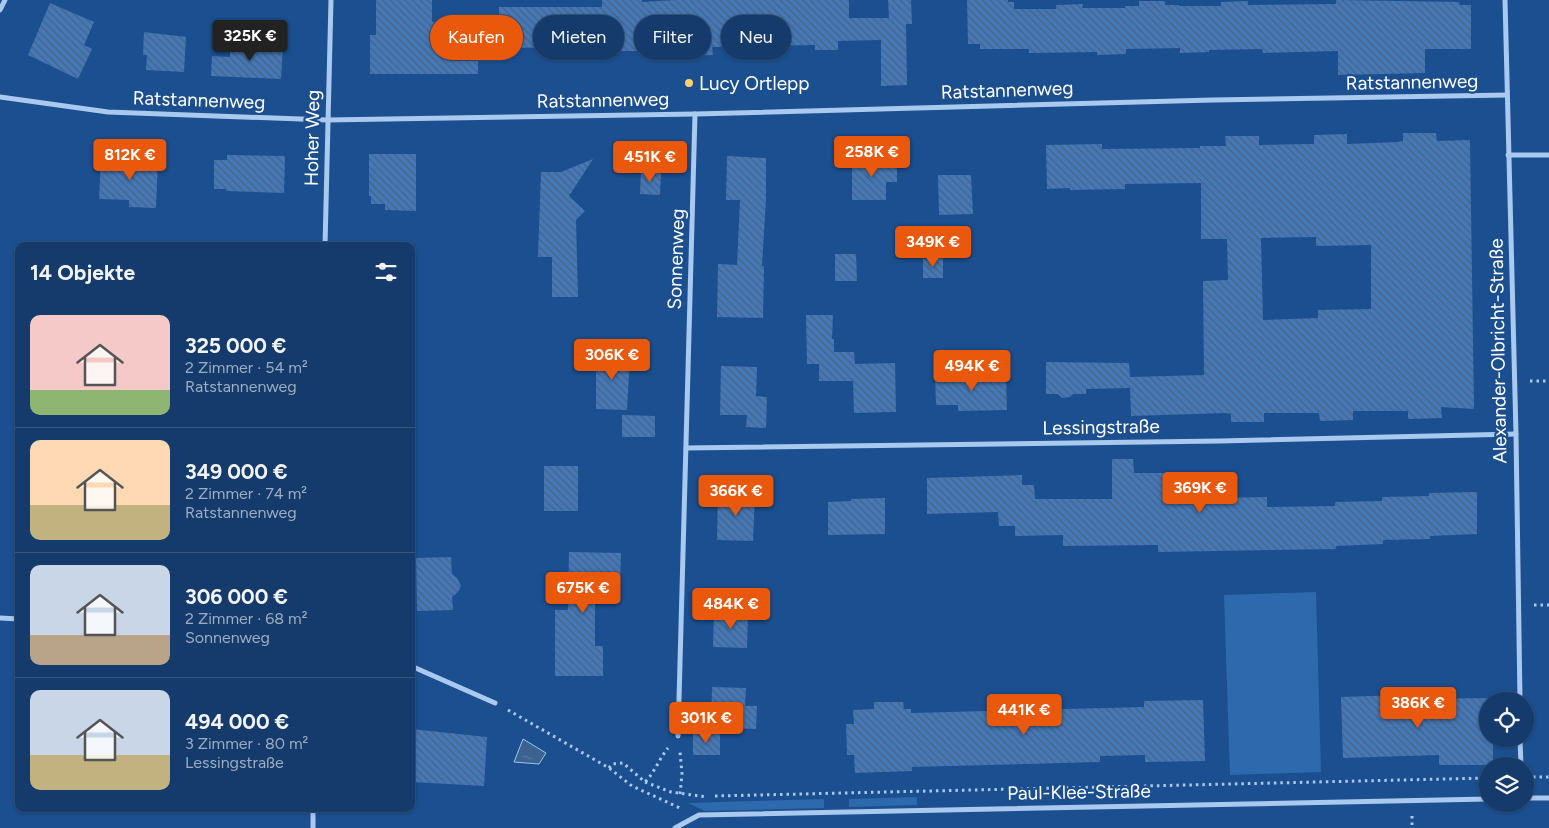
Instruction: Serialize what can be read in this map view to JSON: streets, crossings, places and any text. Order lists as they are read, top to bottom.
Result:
{
  "streets": {
    "street": [
      "Ratstannenweg",
      "Hoher Weg",
      "Sonnenweg",
      "Alexander-Olbricht-Straße",
      "Lessingstraße",
      "Paul-Klee-Straße"
    ]
  },
  "crossings": [
    ["Ratstannenweg", "Hoher Weg"],
    ["Ratstannenweg", "Sonnenweg"],
    ["Ratstannenweg", "Alexander-Olbricht-Straße"],
    ["Sonnenweg", "Lessingstraße"],
    ["Alexander-Olbricht-Straße", "Lessingstraße"]
  ],
  "places": ["Lucy Ortlepp"],
  "page": {
    "chip": [
      "Kaufen",
      "Mieten",
      "Filter",
      "Neu"
    ],
    "price": [
      "325K €",
      "258K €",
      "812K €",
      "451K €",
      "349K €",
      "306K €",
      "494K €",
      "369K €",
      "366K €",
      "675K €",
      "484K €",
      "386K €",
      "441K €",
      "301K €"
    ],
    "heading": "14 Objekte",
    "list": [
      {
        "name": "325 000 €",
        "note": "2 Zimmer · 54 m² · Ratstannenweg"
      },
      {
        "name": "349 000 €",
        "note": "2 Zimmer · 74 m² · Ratstannenweg"
      },
      {
        "name": "306 000 €",
        "note": "2 Zimmer · 68 m² · Sonnenweg"
      },
      {
        "name": "494 000 €",
        "note": "3 Zimmer · 80 m² · Lessingstraße"
      }
    ]
  }
}
